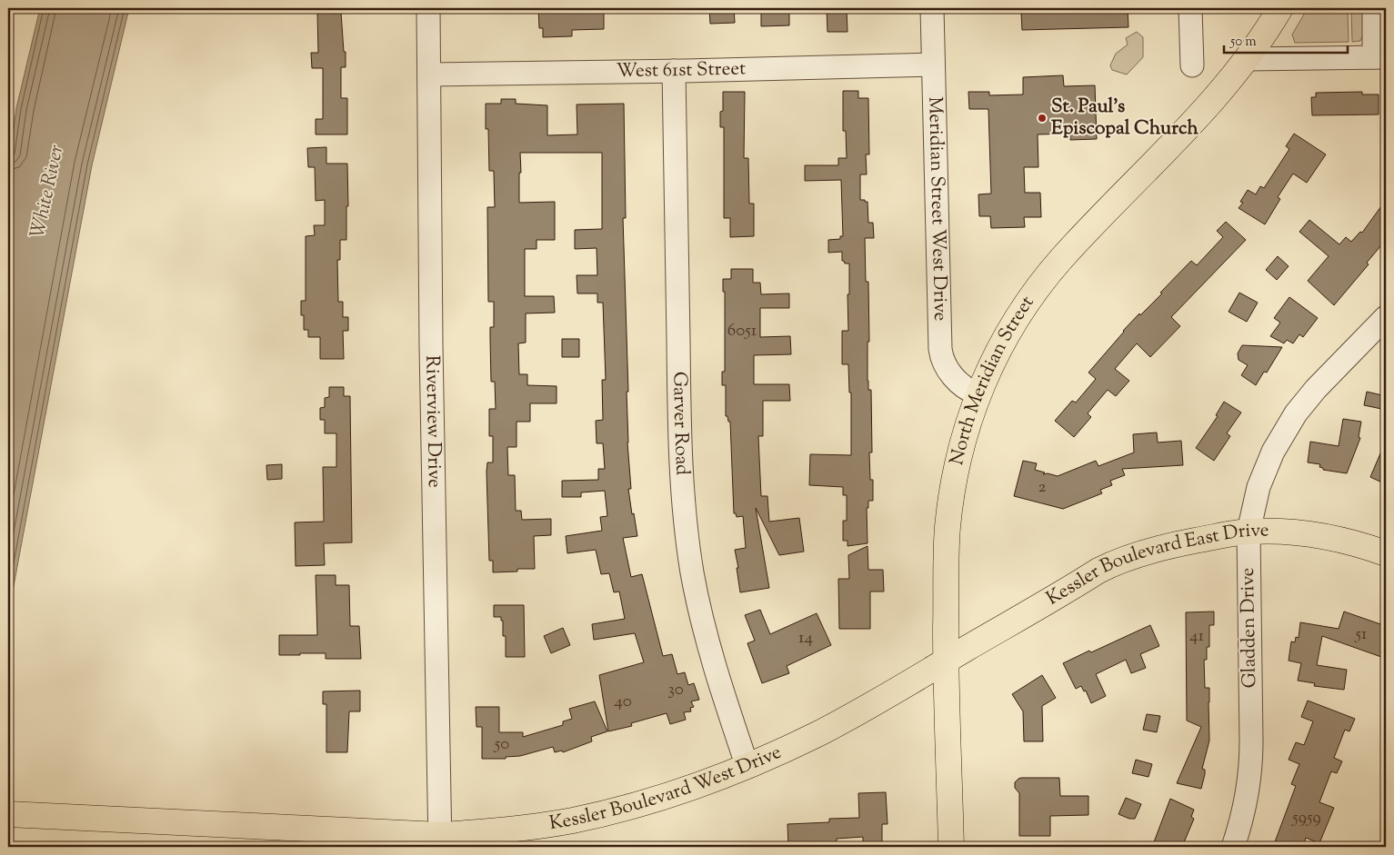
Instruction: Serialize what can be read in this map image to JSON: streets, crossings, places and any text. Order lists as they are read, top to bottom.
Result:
{
  "streets": {
    "main road": ["North Meridian Street", "Kessler Boulevard East Drive", "Kessler Boulevard West Drive"],
    "street": [
      "West 61st Street",
      "Meridian Street West Drive",
      "Riverview Drive",
      "Garver Road",
      "Gladden Drive"
    ]
  },
  "crossings": [
    ["West 61st Street", "Meridian Street West Drive"],
    ["West 61st Street", "Riverview Drive"],
    ["West 61st Street", "Garver Road"],
    ["Meridian Street West Drive", "North Meridian Street"],
    ["North Meridian Street", "Kessler Boulevard East Drive"],
    ["North Meridian Street", "Kessler Boulevard West Drive"],
    ["Riverview Drive", "Kessler Boulevard West Drive"],
    ["Garver Road", "Kessler Boulevard West Drive"],
    ["Kessler Boulevard East Drive", "Gladden Drive"],
    ["Kessler Boulevard East Drive", "Kessler Boulevard West Drive"]
  ],
  "water": ["White River"],
  "places": ["St. Paul's Episcopal Church"],
  "house_numbers": [
    "6051",
    "2",
    "51",
    "41",
    "14",
    "30",
    "40",
    "50",
    "5959"
  ],
  "scale_bar": "50 m"
}
